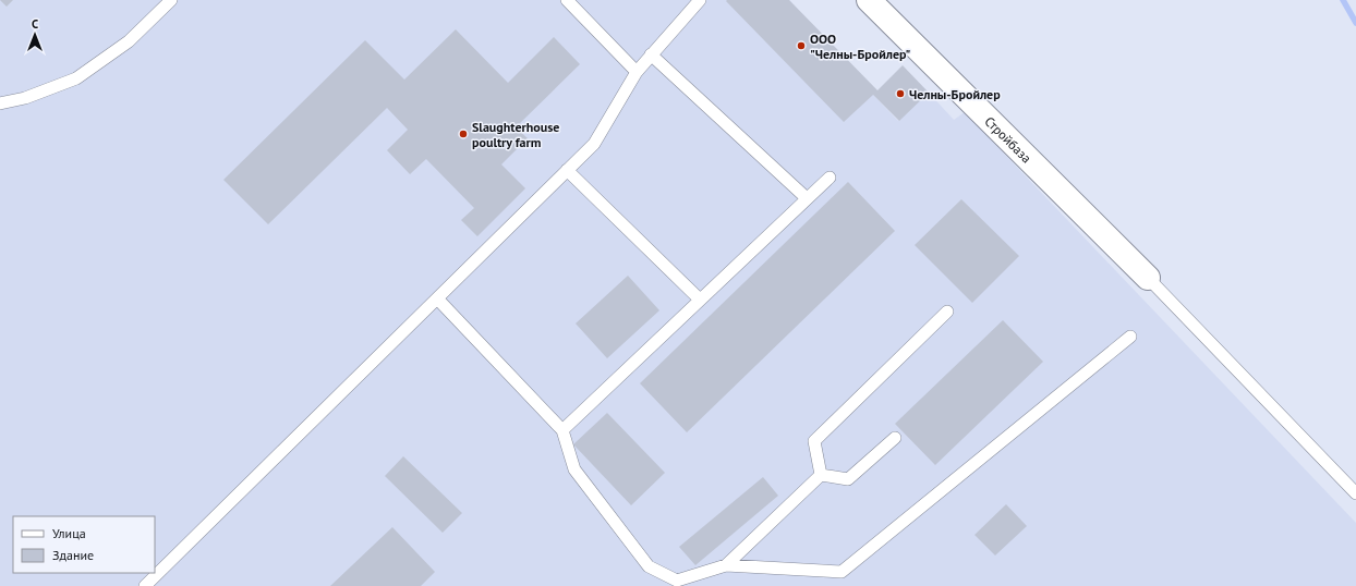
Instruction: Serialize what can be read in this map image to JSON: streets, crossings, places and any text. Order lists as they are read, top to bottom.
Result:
{
  "streets": {
    "street": ["Стройбаза"]
  },
  "places": ["ООО \"Челны-Бройлер\"", "Челны-Бройлер", "Slaughterhouse poultry farm"],
  "legend": ["Улица", "Здание"],
  "north": "top"
}
